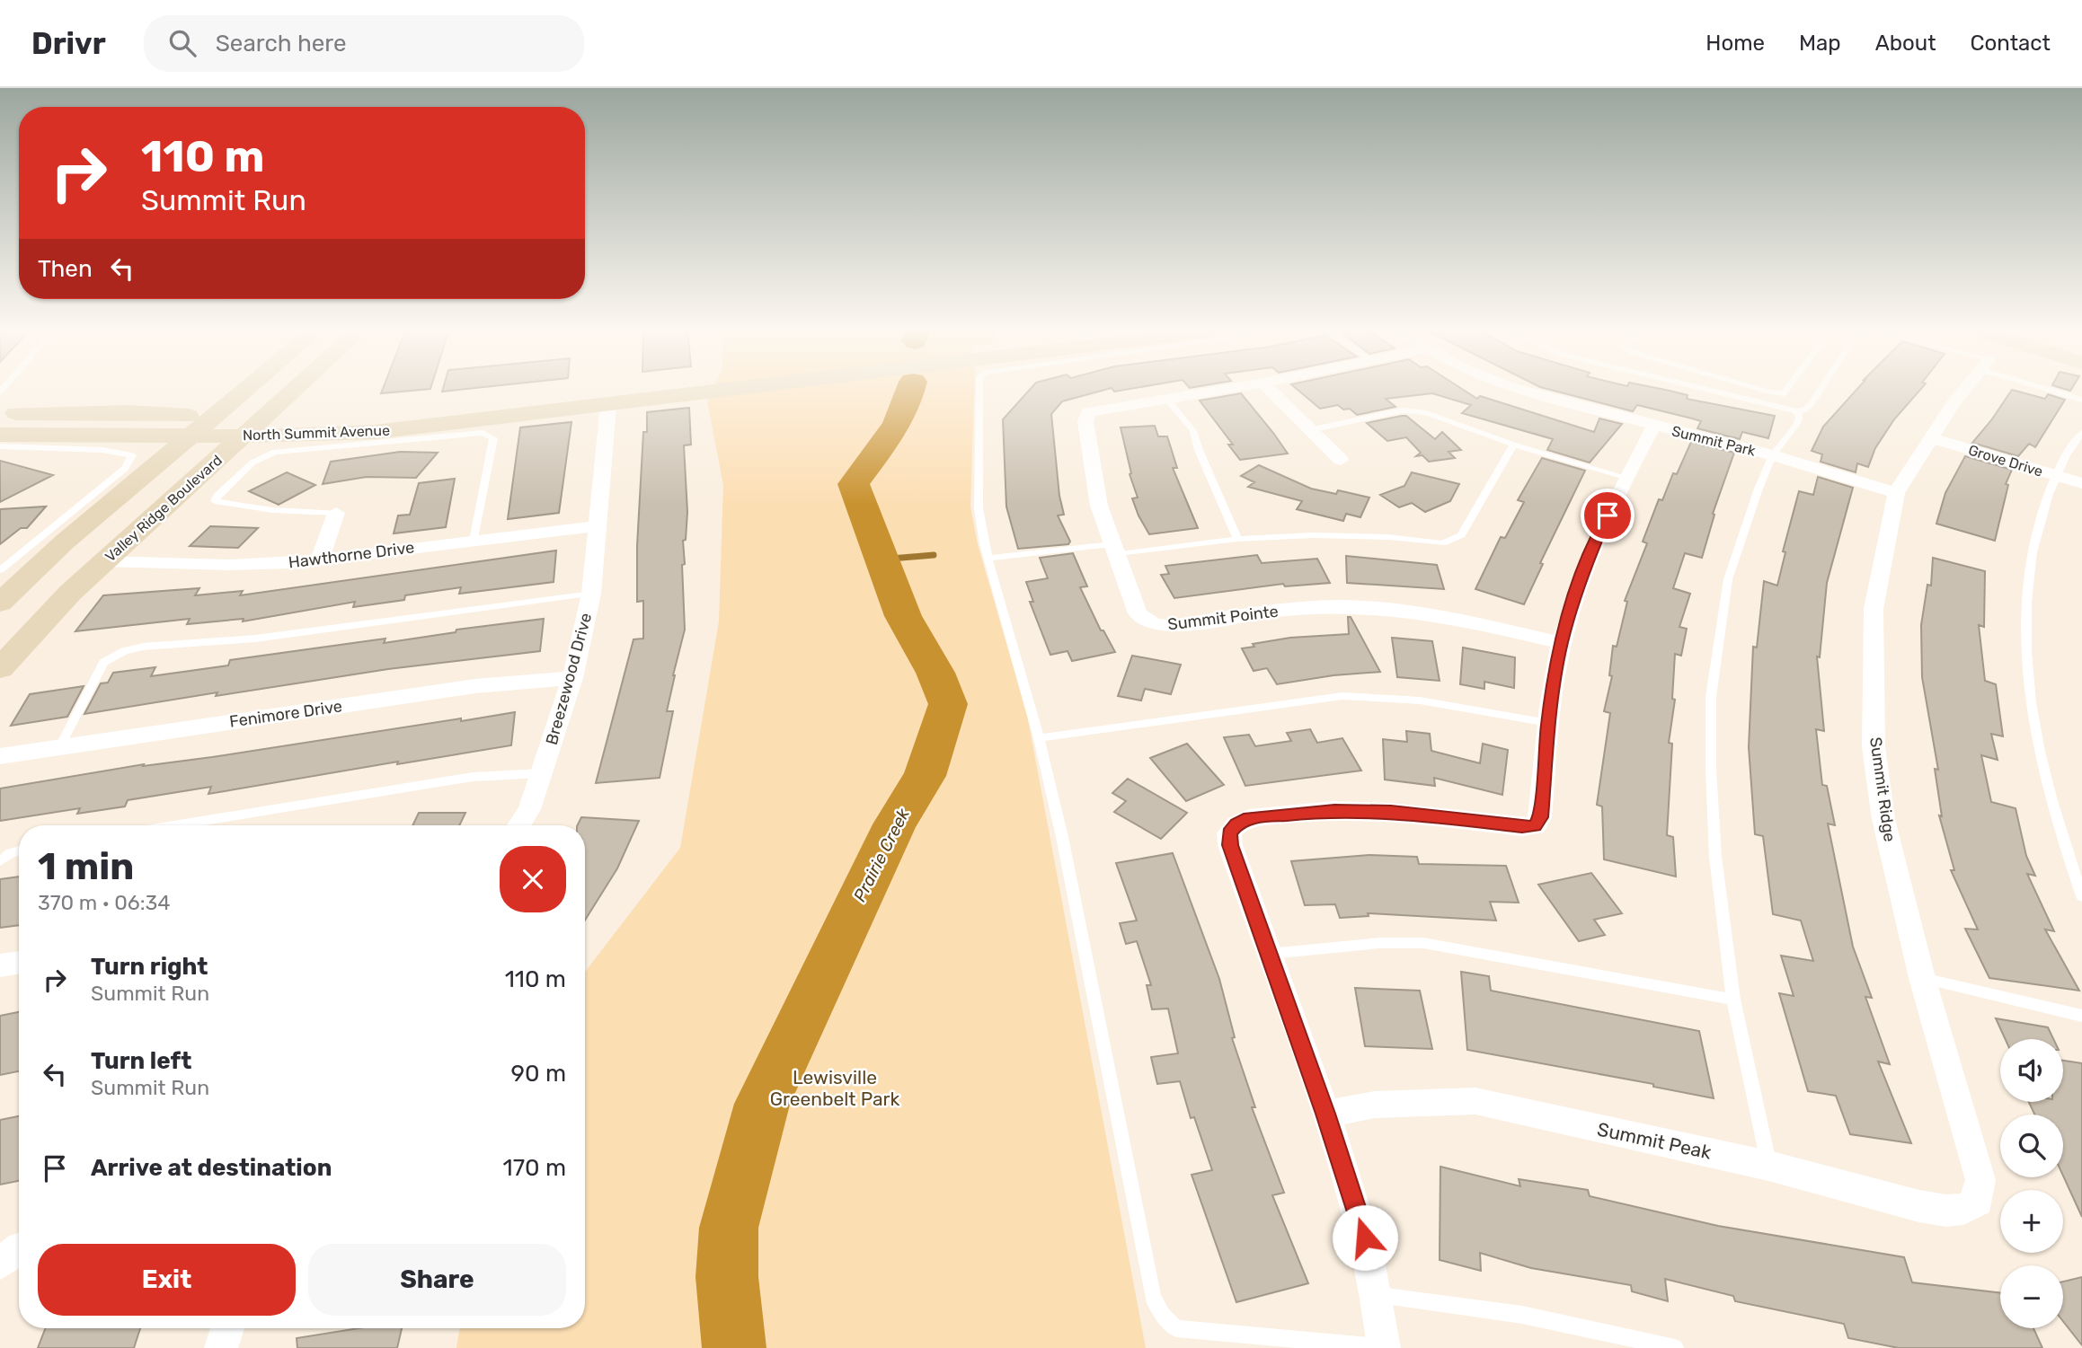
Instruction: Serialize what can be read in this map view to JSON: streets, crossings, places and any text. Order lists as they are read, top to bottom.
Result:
{
  "streets": {
    "main road": ["North Summit Avenue", "Valley Ridge Boulevard"],
    "street": [
      "Summit Park",
      "Grove Drive",
      "Hawthorne Drive",
      "Summit Pointe",
      "Breezewood Drive",
      "Fenimore Drive",
      "Summit Ridge",
      "Summit Peak"
    ]
  },
  "crossings": [
    ["North Summit Avenue", "Valley Ridge Boulevard"],
    ["North Summit Avenue", "Breezewood Drive"],
    ["Summit Park", "Summit Ridge"],
    ["Grove Drive", "Summit Ridge"],
    ["Valley Ridge Boulevard", "Hawthorne Drive"],
    ["Hawthorne Drive", "Breezewood Drive"],
    ["Breezewood Drive", "Fenimore Drive"],
    ["Summit Ridge", "Summit Peak"]
  ],
  "water": ["Prairie Creek"],
  "parks": ["Lewisville Greenbelt Park"],
  "page": {
    "header": "Drivr",
    "search": "Search here",
    "nav": [
      "Home",
      "Map",
      "About",
      "Contact"
    ],
    "turn": ["110 m", "Summit Run"],
    "then": "Then",
    "heading": ["1 min", "370 m · 06:34"],
    "list": [
      {
        "name": "Turn right",
        "note": "Summit Run",
        "value": "110 m"
      },
      {
        "name": "Turn left",
        "note": "Summit Run",
        "value": "90 m"
      },
      {
        "name": "Arrive at destination",
        "value": "170 m"
      }
    ],
    "map_buttons": ["+", "−"],
    "buttons": ["Exit", "Share"]
  }
}
